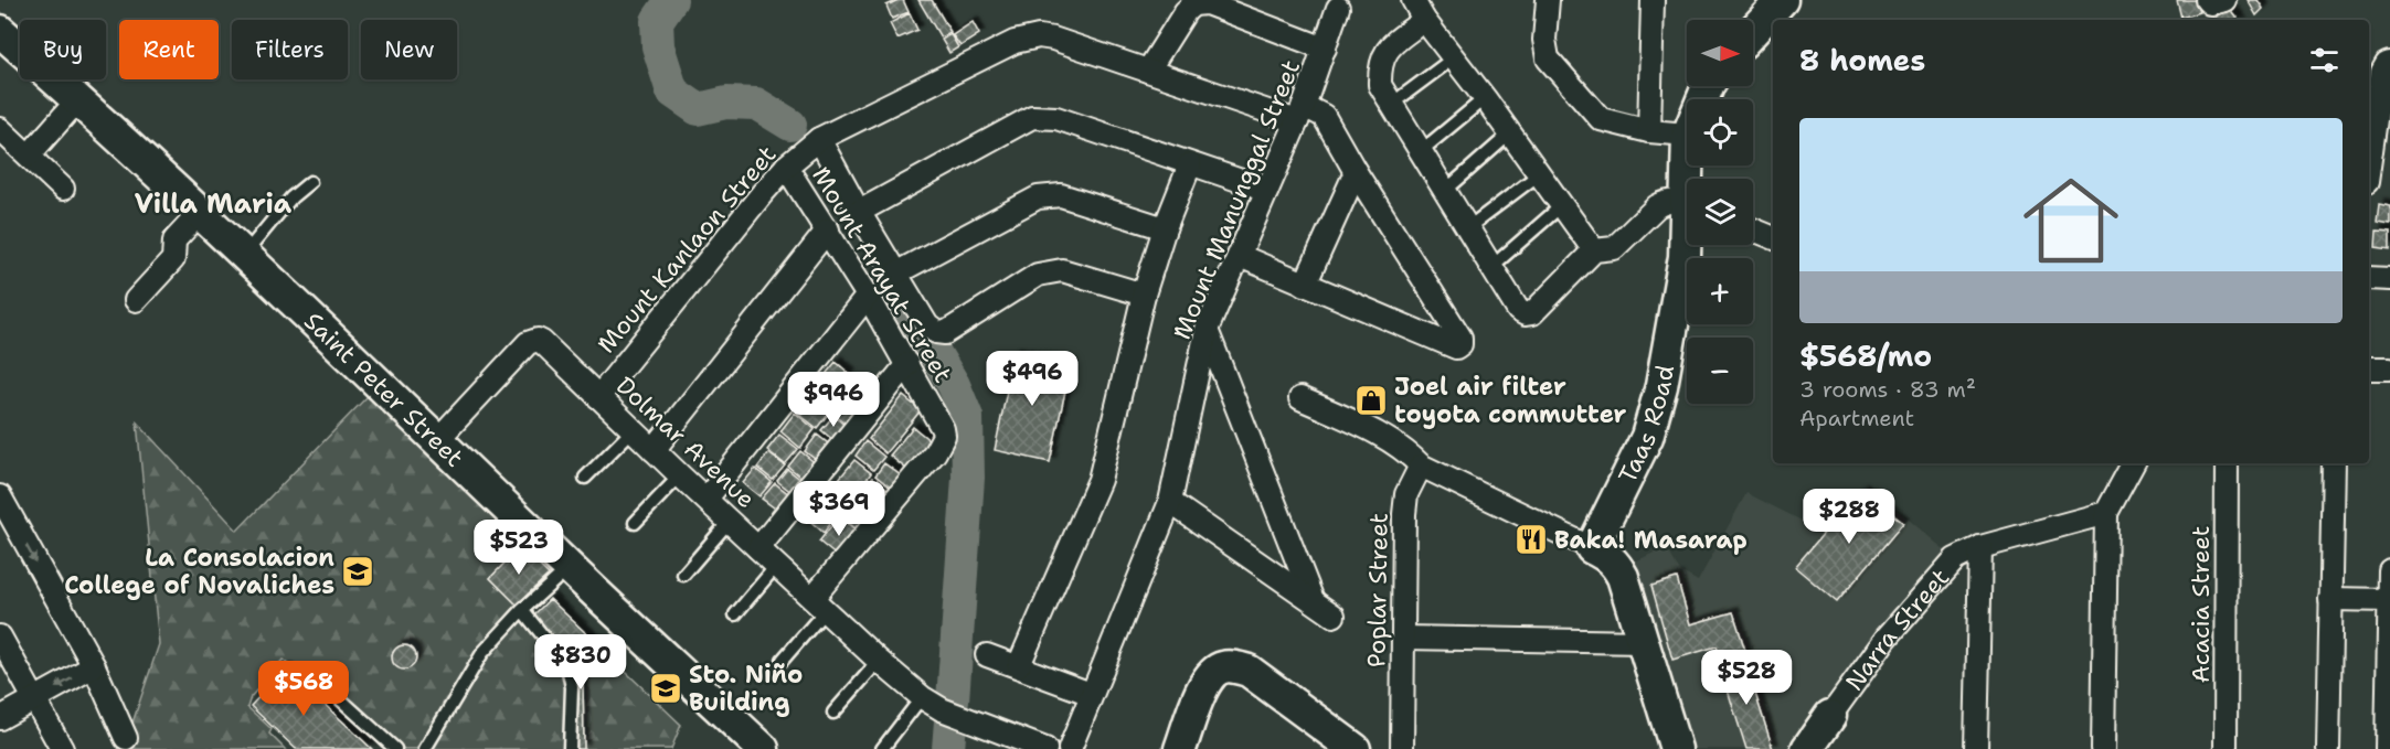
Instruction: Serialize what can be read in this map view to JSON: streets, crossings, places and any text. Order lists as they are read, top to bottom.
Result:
{
  "streets": {
    "street": [
      "Mount Manunggal Street",
      "Mount Kanlaon Street",
      "Mount Arayat Street",
      "Saint Peter Street",
      "Taas Road",
      "Dolmar Avenue",
      "Poplar Street",
      "Acacia Street",
      "Narra Street"
    ]
  },
  "crossings": [
    ["Mount Manunggal Street", "Mount Kanlaon Street"],
    ["Mount Kanlaon Street", "Mount Arayat Street"],
    ["Mount Kanlaon Street", "Dolmar Avenue"],
    ["Mount Arayat Street", "Dolmar Avenue"],
    ["Saint Peter Street", "Dolmar Avenue"]
  ],
  "districts": ["Villa Maria"],
  "places": {
    "shop": ["Joel air filter toyota commutter"],
    "restaurant": ["Baka! Masarap"],
    "school or university": ["La Consolacion College of Novaliches", "Sto. Niño Building"]
  },
  "north": "right",
  "page": {
    "map_buttons": ["+", "−"],
    "chip": [
      "Buy",
      "Rent",
      "Filters",
      "New"
    ],
    "heading": "8 homes",
    "list": [
      {
        "name": "$568/mo",
        "note": "3 rooms · 83 m² · Apartment"
      }
    ],
    "price": [
      "$496",
      "$946",
      "$369",
      "$288",
      "$523",
      "$830",
      "$528",
      "$568"
    ]
  }
}
